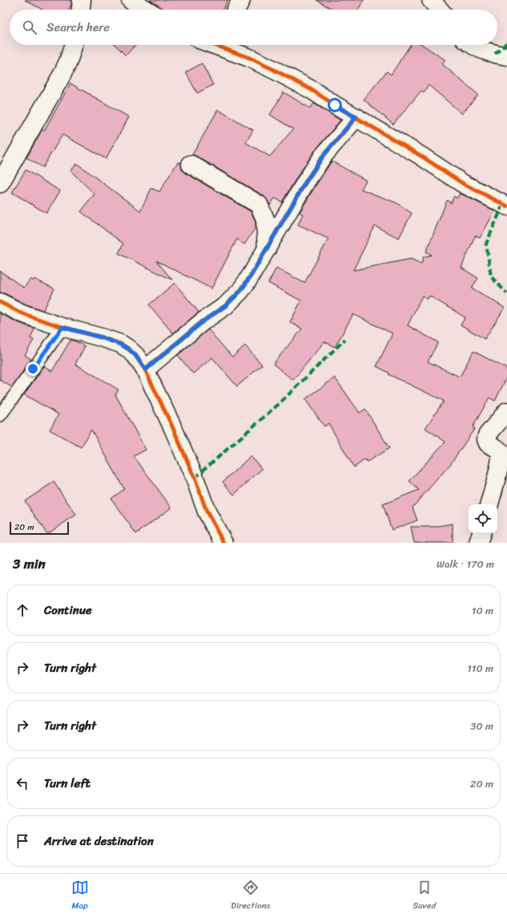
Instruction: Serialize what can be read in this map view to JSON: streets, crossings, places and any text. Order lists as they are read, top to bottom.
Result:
{
  "scale_bar": "20 m",
  "page": {
    "search": "Search here",
    "scale": "20 m",
    "heading": ["3 min", "Walk · 170 m"],
    "list": [
      ["Continue", "10 m"],
      ["Turn right", "110 m"],
      ["Turn right", "30 m"],
      ["Turn left", "20 m"],
      "Arrive at destination"
    ],
    "nav": ["Map", "Directions", "Saved"]
  }
}
